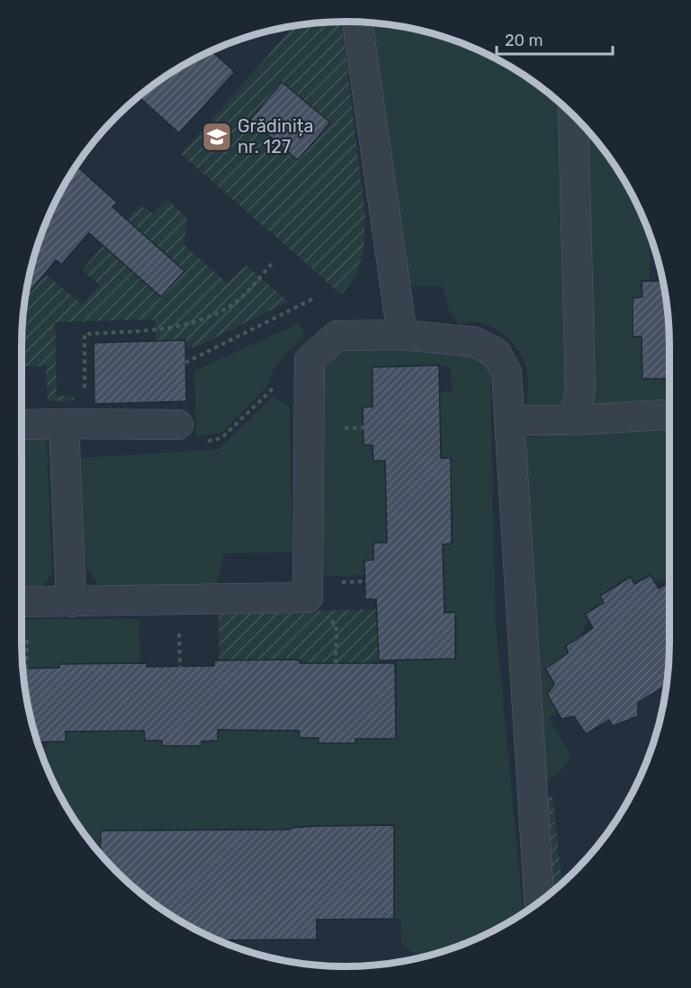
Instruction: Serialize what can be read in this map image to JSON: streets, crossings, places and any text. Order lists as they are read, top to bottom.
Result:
{
  "places": {
    "school or university": ["Grădinița nr. 127"]
  },
  "scale_bar": "20 m"
}
